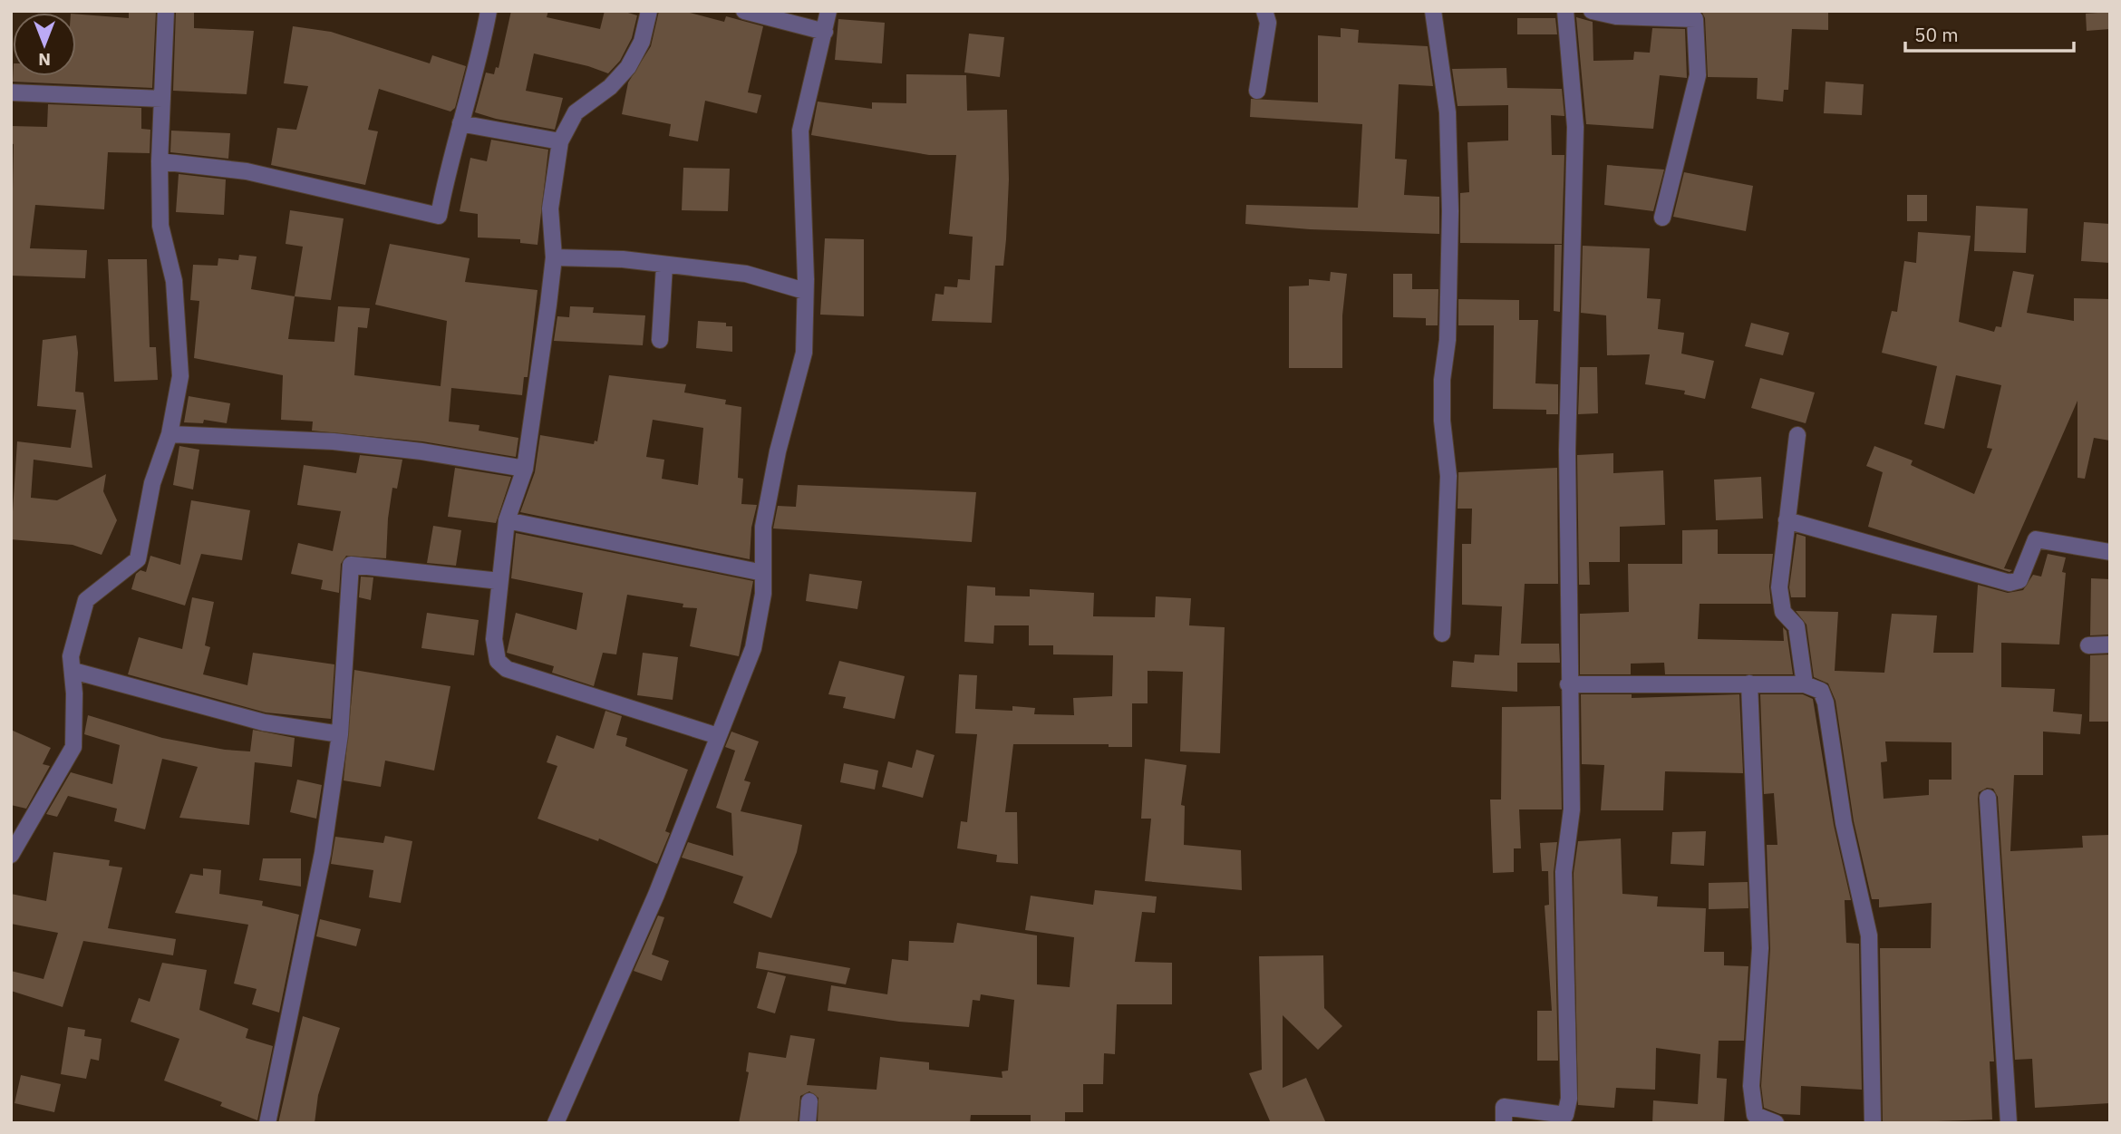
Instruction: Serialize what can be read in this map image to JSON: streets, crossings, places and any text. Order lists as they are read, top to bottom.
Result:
{
  "scale_bar": "50 m",
  "north": "bottom"
}
